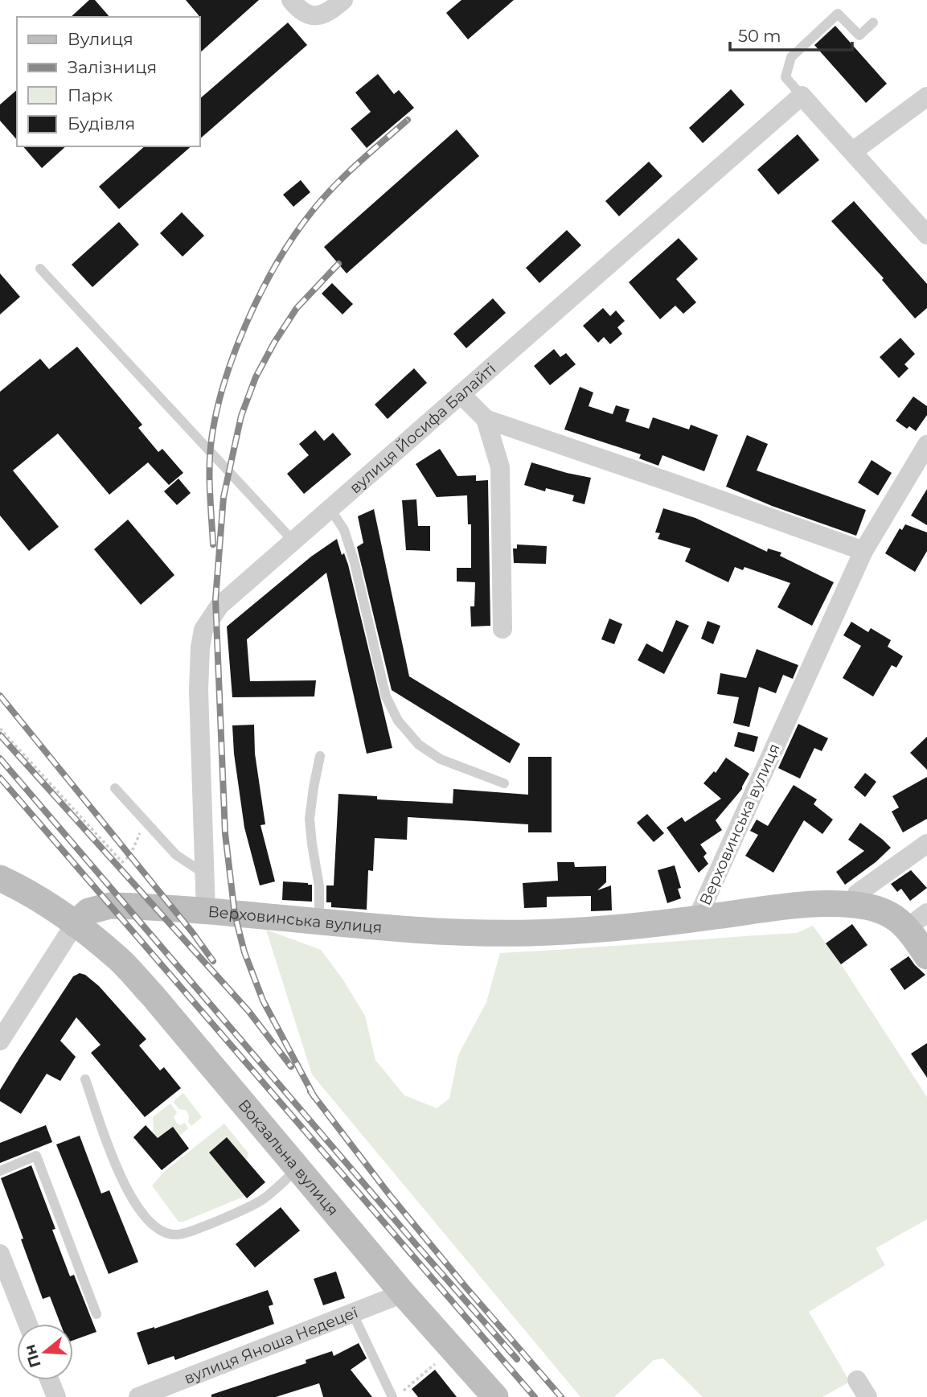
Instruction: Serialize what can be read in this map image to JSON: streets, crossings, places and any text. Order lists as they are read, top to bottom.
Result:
{
  "streets": {
    "street": [
      "вулиця Йосифа Балайті",
      "Верховинська вулиця",
      "Вокзальна вулиця",
      "вулиця Яноша Недецеї"
    ]
  },
  "crossings": [
    ["вулиця Йосифа Балайті", "Верховинська вулиця"],
    ["Верховинська вулиця", "Вокзальна вулиця"],
    ["Вокзальна вулиця", "вулиця Яноша Недецеї"]
  ],
  "legend": [
    "Вулиця",
    "Залізниця",
    "Парк",
    "Будівля"
  ],
  "scale_bar": "50 m",
  "north": "left"
}
